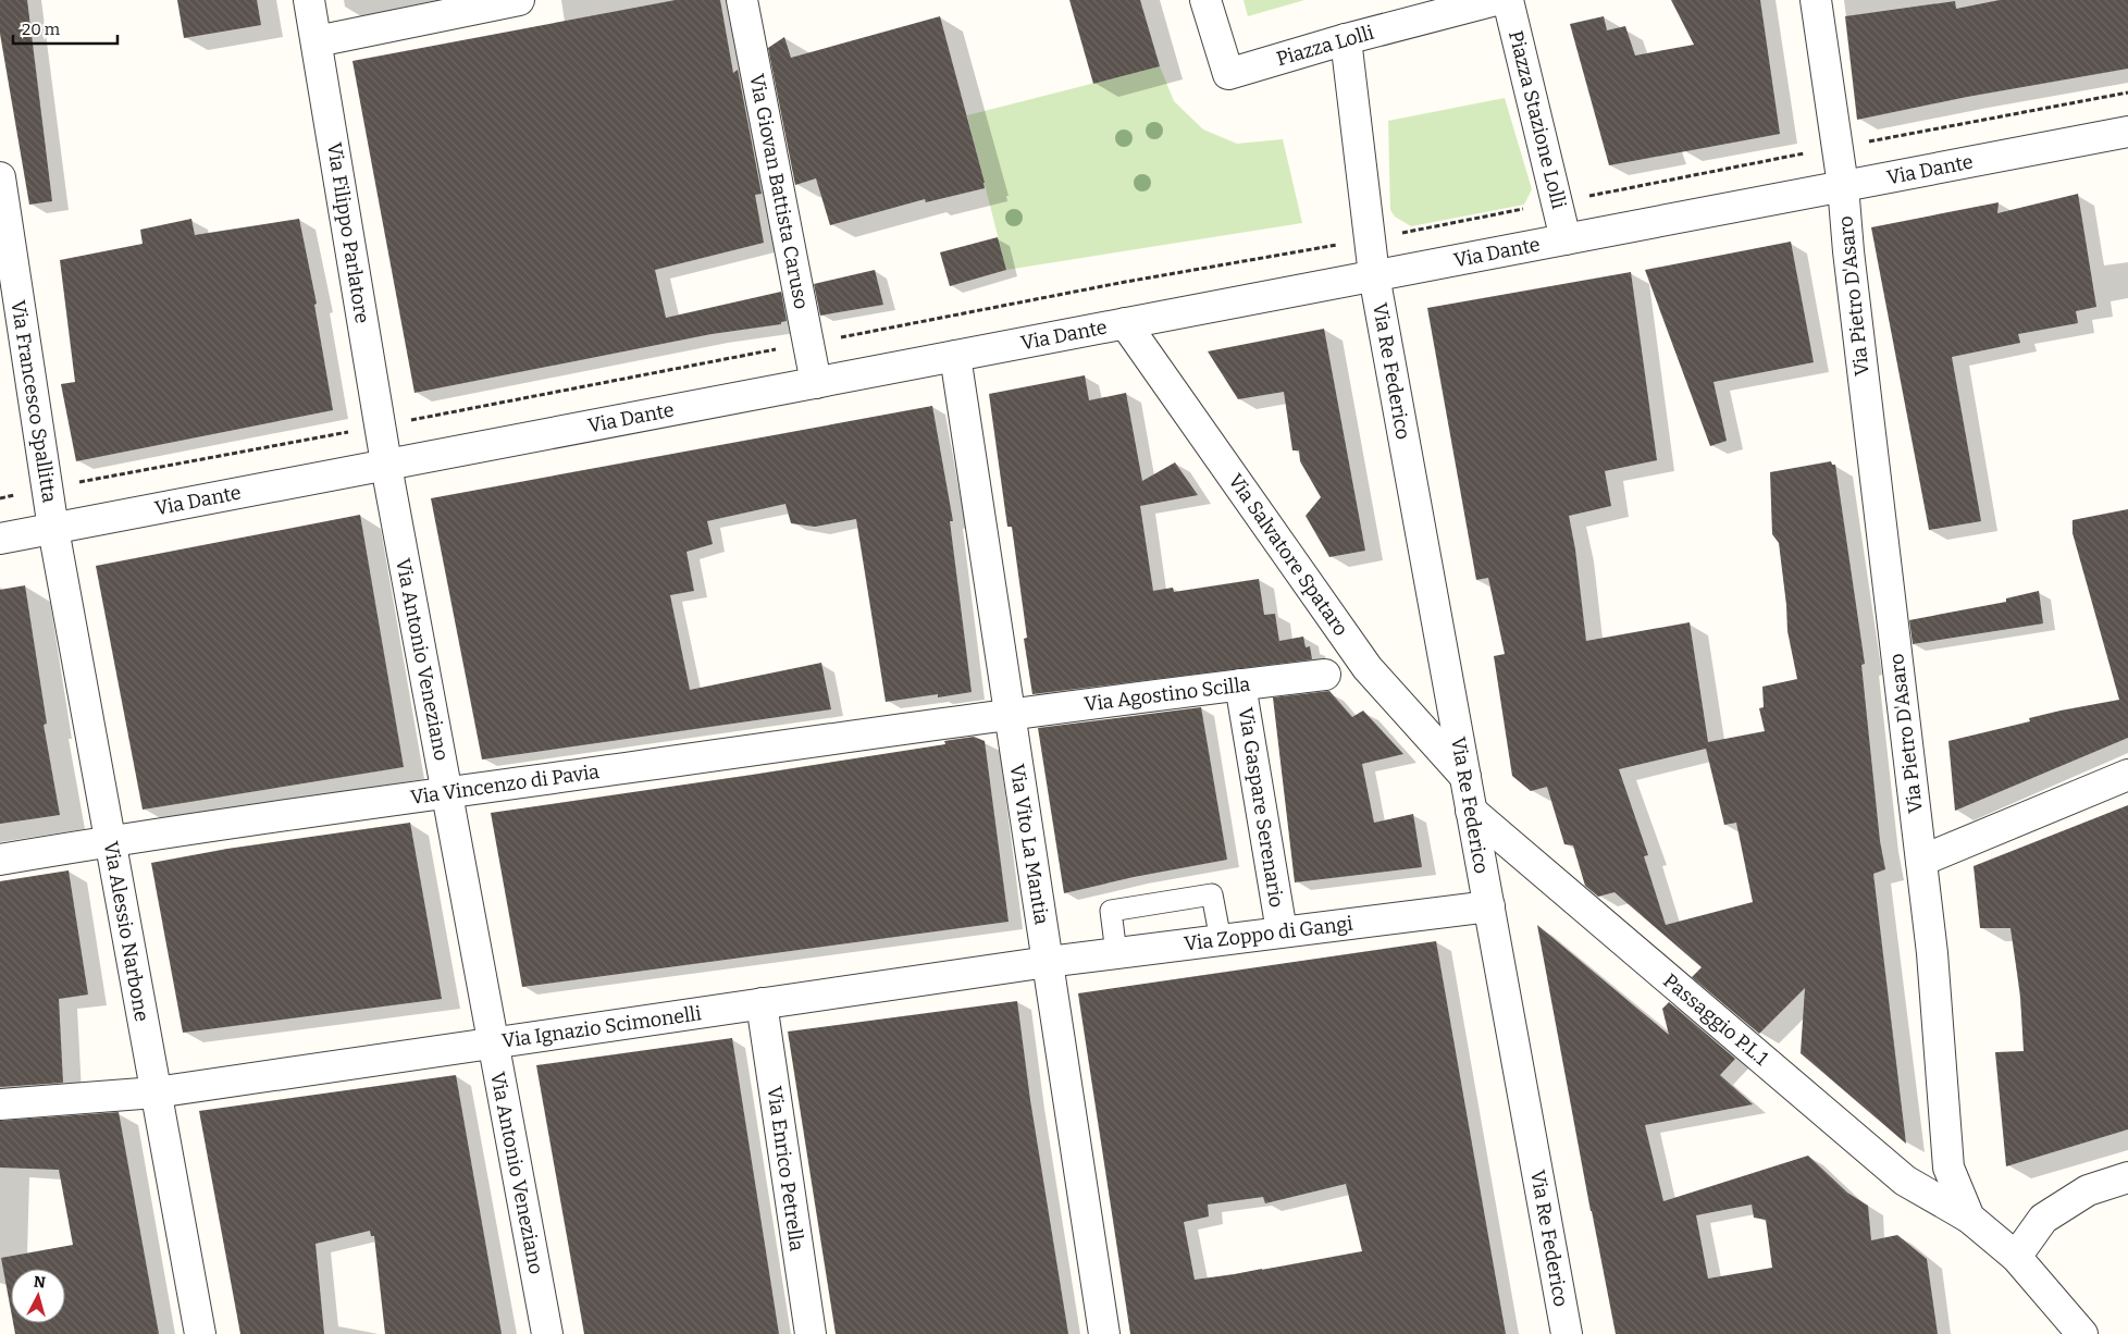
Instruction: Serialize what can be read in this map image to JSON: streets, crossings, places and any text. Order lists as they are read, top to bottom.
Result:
{
  "streets": {
    "street": [
      "Piazza Lolli",
      "Piazza Stazione Lolli",
      "Via Dante",
      "Via Giovan Battista Caruso",
      "Via Filippo Parlatore",
      "Via Pietro D'Asaro",
      "Via Re Federico",
      "Via Francesco Spallitta",
      "Via Salvatore Spataro",
      "Via Antonio Veneziano",
      "Via Agostino Scilla",
      "Via Vincenzo di Pavia",
      "Via Gaspare Serenario",
      "Via Vito La Mantia",
      "Via Alessio Narbone",
      "Via Zoppo di Gangi",
      "Passaggio P.L.1",
      "Via Ignazio Scimonelli",
      "Via Enrico Petrella"
    ]
  },
  "crossings": [
    ["Piazza Lolli", "Via Re Federico"],
    ["Piazza Stazione Lolli", "Via Dante"],
    ["Via Dante", "Via Giovan Battista Caruso"],
    ["Via Dante", "Via Filippo Parlatore"],
    ["Via Dante", "Via Pietro D'Asaro"],
    ["Via Dante", "Via Re Federico"],
    ["Via Dante", "Via Francesco Spallitta"],
    ["Via Dante", "Via Salvatore Spataro"],
    ["Via Dante", "Via Antonio Veneziano"],
    ["Via Dante", "Via Vito La Mantia"],
    ["Via Dante", "Via Alessio Narbone"],
    ["Via Filippo Parlatore", "Via Antonio Veneziano"],
    ["Via Pietro D'Asaro", "Passaggio P.L.1"],
    ["Via Re Federico", "Via Salvatore Spataro"],
    ["Via Re Federico", "Via Zoppo di Gangi"],
    ["Via Re Federico", "Passaggio P.L.1"],
    ["Via Francesco Spallitta", "Via Alessio Narbone"],
    ["Via Antonio Veneziano", "Via Vincenzo di Pavia"],
    ["Via Antonio Veneziano", "Via Ignazio Scimonelli"],
    ["Via Agostino Scilla", "Via Vincenzo di Pavia"],
    ["Via Agostino Scilla", "Via Gaspare Serenario"],
    ["Via Agostino Scilla", "Via Vito La Mantia"],
    ["Via Vincenzo di Pavia", "Via Vito La Mantia"],
    ["Via Vincenzo di Pavia", "Via Alessio Narbone"],
    ["Via Gaspare Serenario", "Via Zoppo di Gangi"],
    ["Via Vito La Mantia", "Via Zoppo di Gangi"],
    ["Via Vito La Mantia", "Via Ignazio Scimonelli"],
    ["Via Alessio Narbone", "Via Ignazio Scimonelli"],
    ["Via Zoppo di Gangi", "Via Ignazio Scimonelli"],
    ["Via Ignazio Scimonelli", "Via Enrico Petrella"]
  ],
  "scale_bar": "20 m",
  "north": "top"
}
